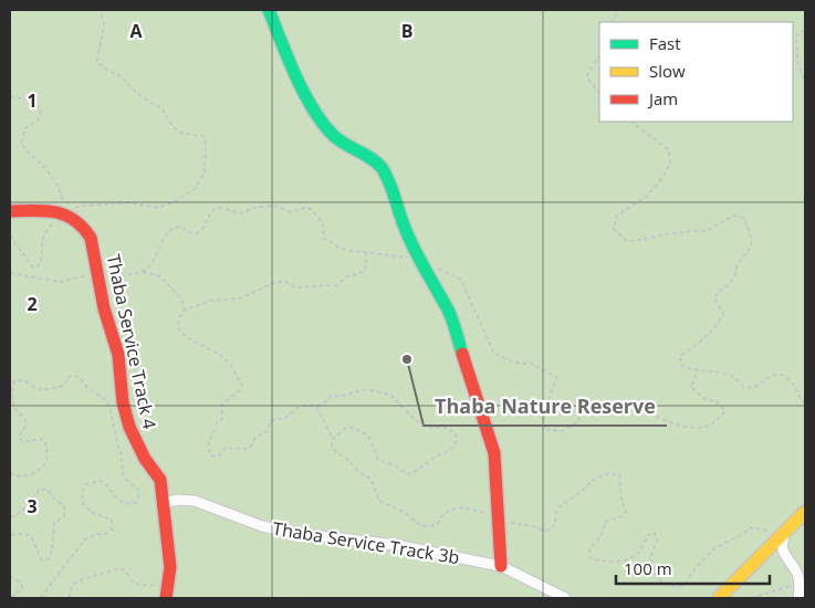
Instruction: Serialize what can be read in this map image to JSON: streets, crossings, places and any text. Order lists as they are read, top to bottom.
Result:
{
  "streets": {
    "street": ["Thaba Service Track 4", "Thaba Service Track 3b"]
  },
  "crossings": [
    ["Thaba Service Track 4", "Thaba Service Track 3b"]
  ],
  "places": ["Thaba Nature Reserve"],
  "legend": ["Fast", "Slow", "Jam"],
  "scale_bar": "100 m",
  "grid": {
    "columns": ["A", "B"],
    "rows": ["1", "2", "3"]
  }
}
